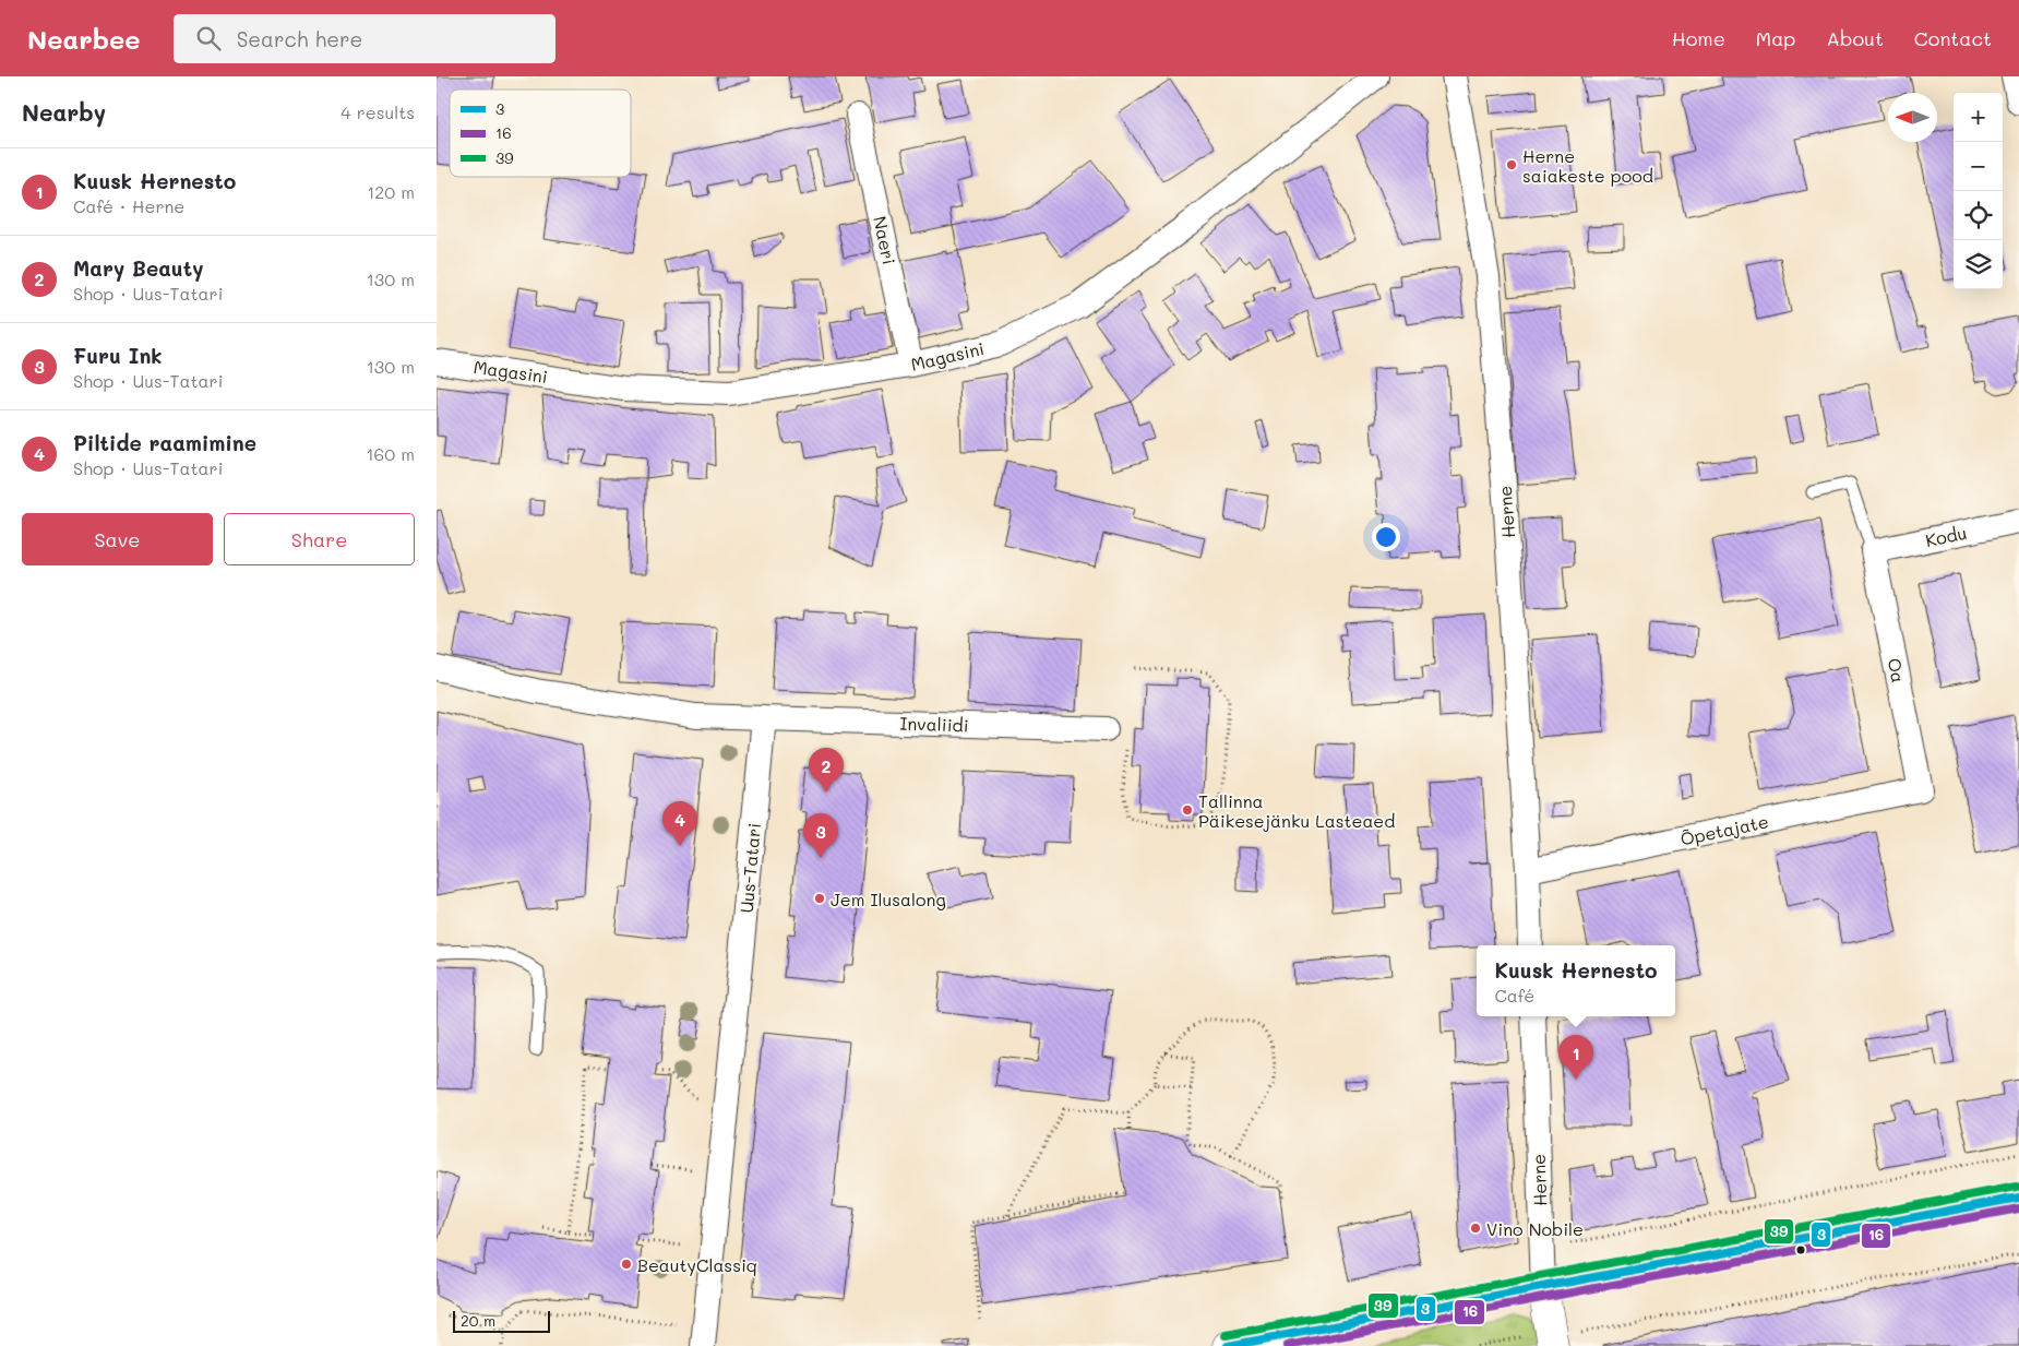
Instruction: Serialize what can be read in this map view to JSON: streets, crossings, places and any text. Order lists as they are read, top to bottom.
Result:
{
  "streets": {
    "street": [
      "Naeri",
      "Magasini",
      "Herne",
      "Kodu",
      "Oa",
      "Invaliidi",
      "Õpetajate",
      "Uus-Tatari"
    ]
  },
  "crossings": [
    ["Naeri", "Magasini"],
    ["Herne", "Õpetajate"],
    ["Kodu", "Oa"],
    ["Oa", "Õpetajate"],
    ["Invaliidi", "Uus-Tatari"]
  ],
  "places": [
    "Herne saiakeste pood",
    "Tallinna Päikesejänku Lasteaed",
    "Jem Ilusalong",
    "Vino Nobile",
    "BeautyClassiq"
  ],
  "lines": ["transit line 39", "transit line 3", "transit line 16"],
  "legend": ["3", "16", "39"],
  "scale_bar": "20 m",
  "north": "left",
  "page": {
    "header": "Nearbee",
    "search": "Search here",
    "nav": [
      "Home",
      "Map",
      "About",
      "Contact"
    ],
    "heading": ["Nearby", "4 results"],
    "map_buttons": ["+", "−"],
    "list": [
      {
        "mark": "1",
        "name": "Kuusk Hernesto",
        "note": "Café · Herne",
        "value": "120 m"
      },
      {
        "mark": "2",
        "name": "Mary Beauty",
        "note": "Shop · Uus-Tatari",
        "value": "130 m"
      },
      {
        "mark": "3",
        "name": "Furu Ink",
        "note": "Shop · Uus-Tatari",
        "value": "130 m"
      },
      {
        "mark": "4",
        "name": "Piltide raamimine",
        "note": "Shop · Uus-Tatari",
        "value": "160 m"
      }
    ],
    "buttons": ["Save", "Share"],
    "pins": [
      "2",
      "4",
      "3",
      "1"
    ],
    "popup": ["Kuusk Hernesto", "Café"],
    "scale": "20 m"
  }
}
